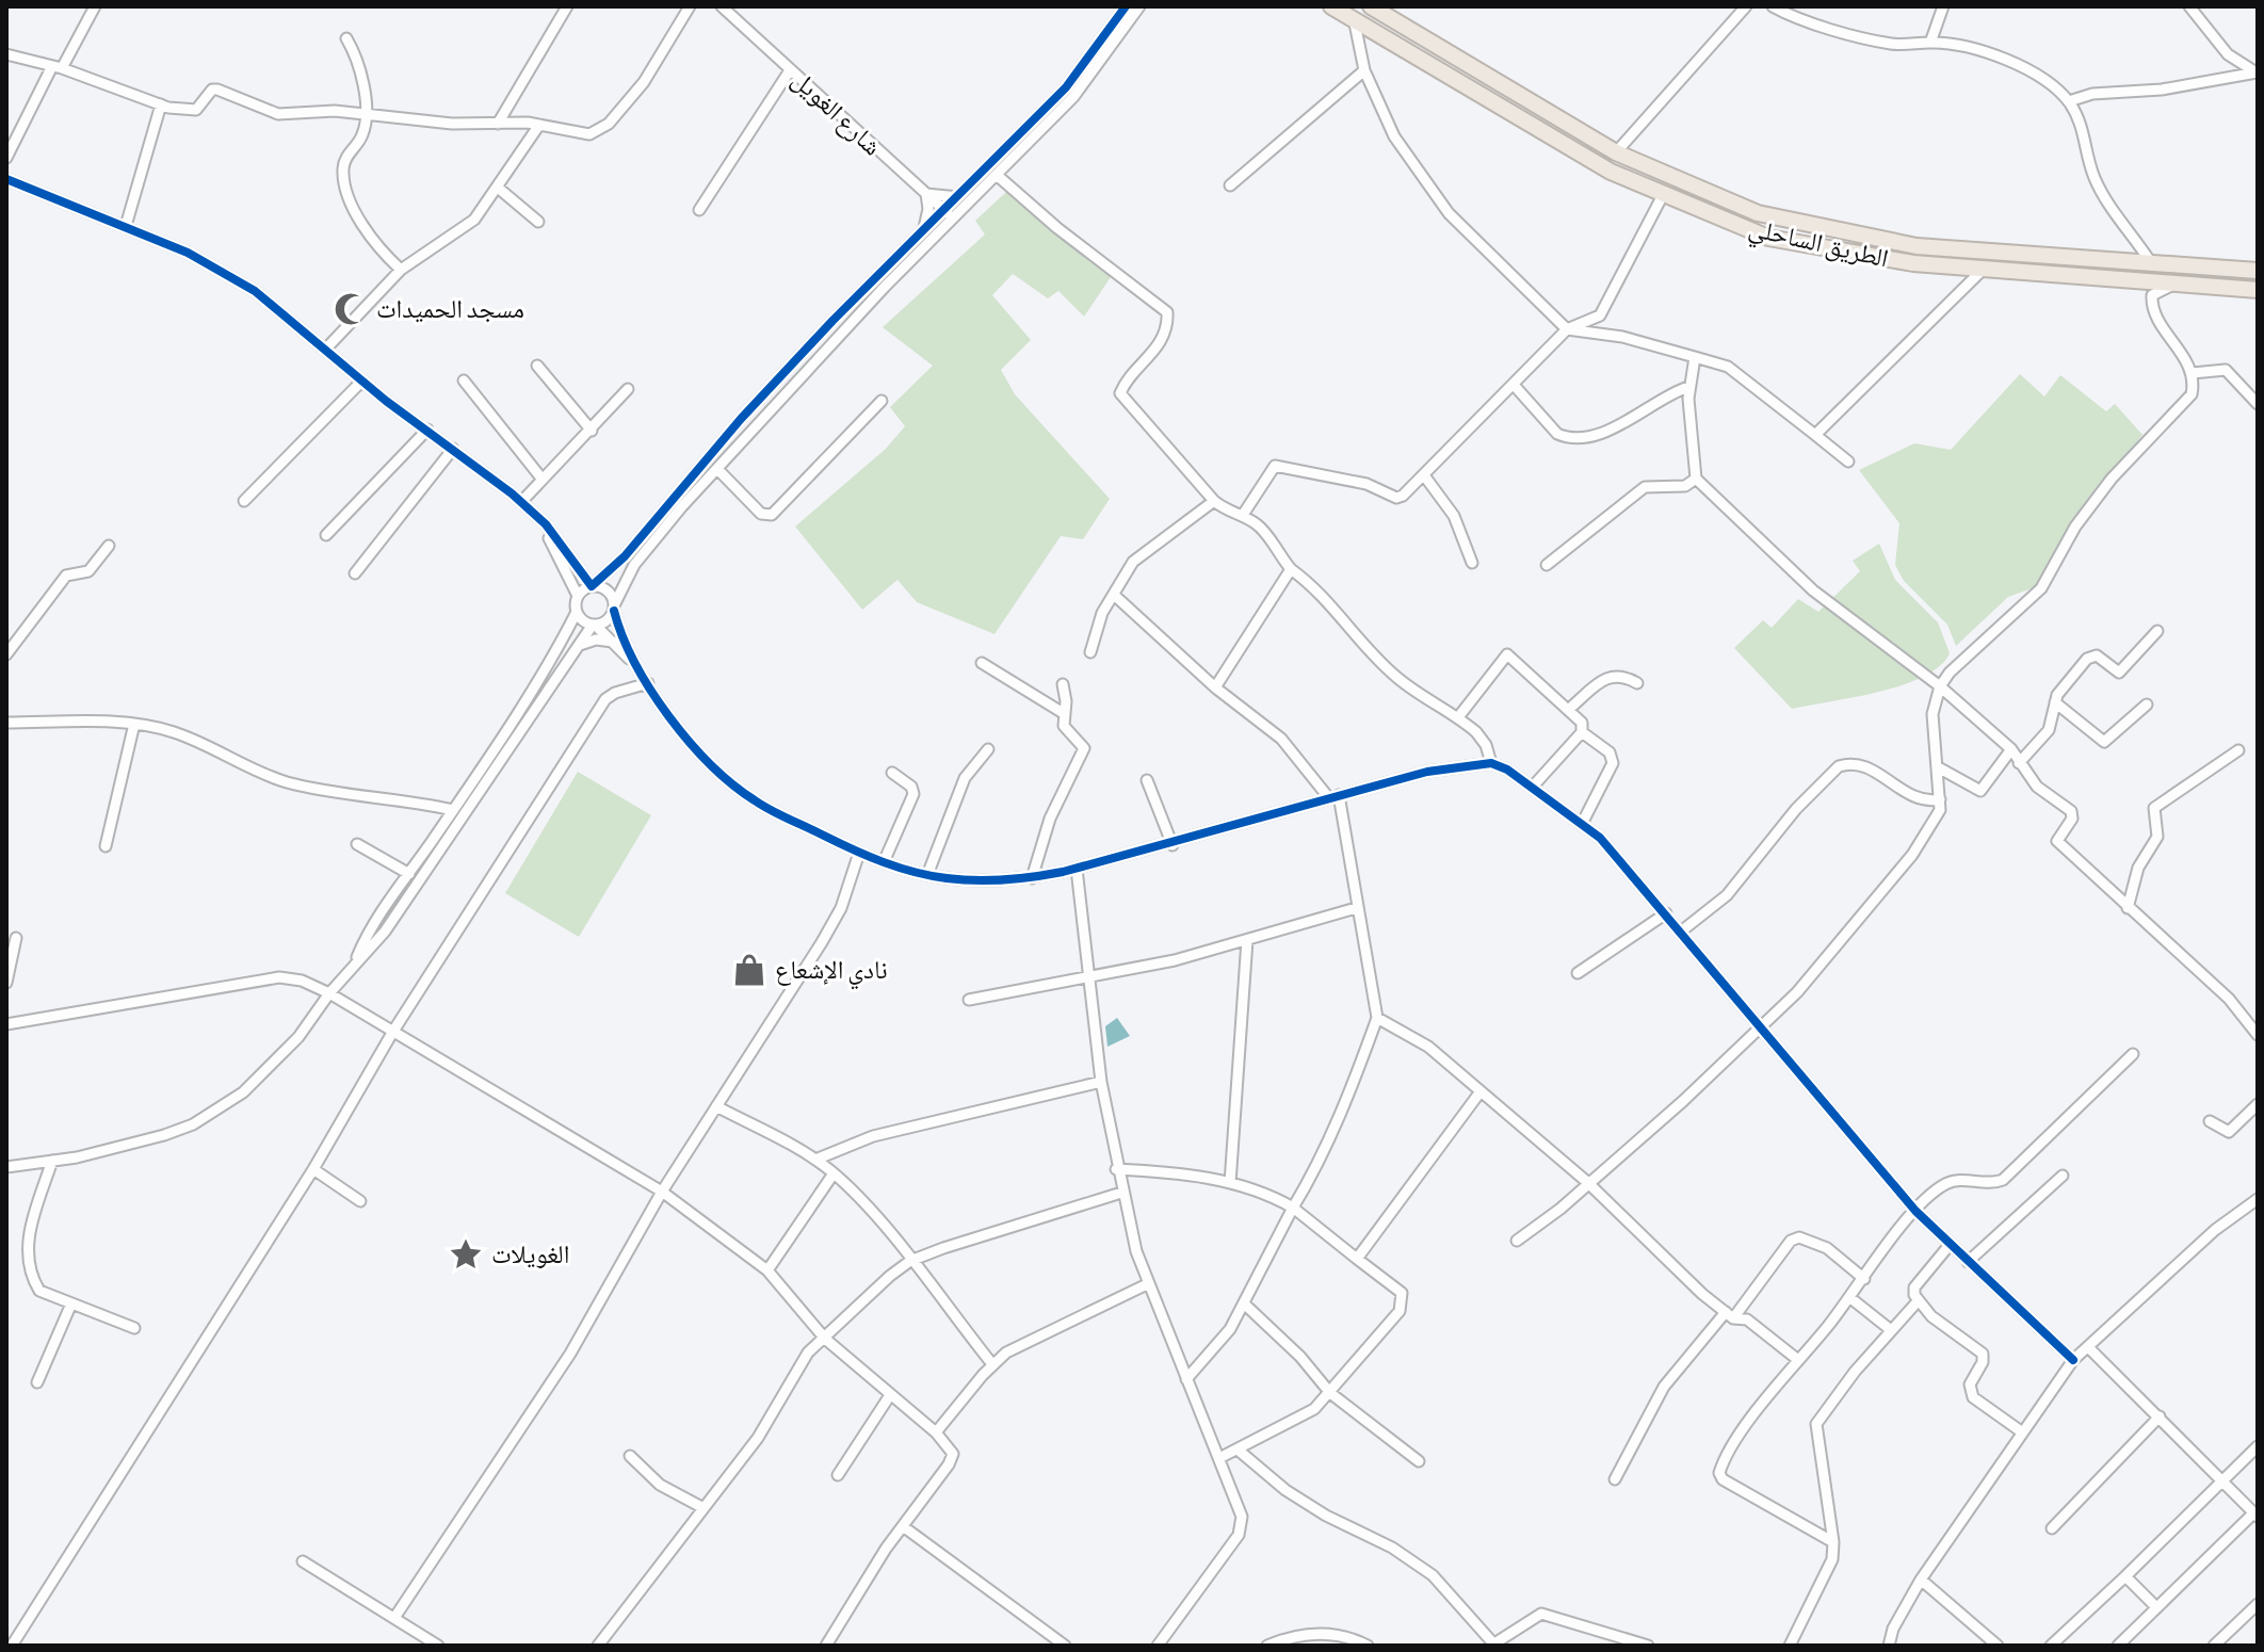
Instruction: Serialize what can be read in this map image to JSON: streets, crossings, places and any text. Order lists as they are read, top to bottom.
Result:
{
  "streets": {
    "highway": ["الطريق الساحلي"],
    "street": ["شارع الغويل"]
  },
  "places": {
    "mosque": ["مسجد الحميدات"],
    "shop": ["نادي الإشعاع"],
    "place": ["الغويلات"]
  }
}
